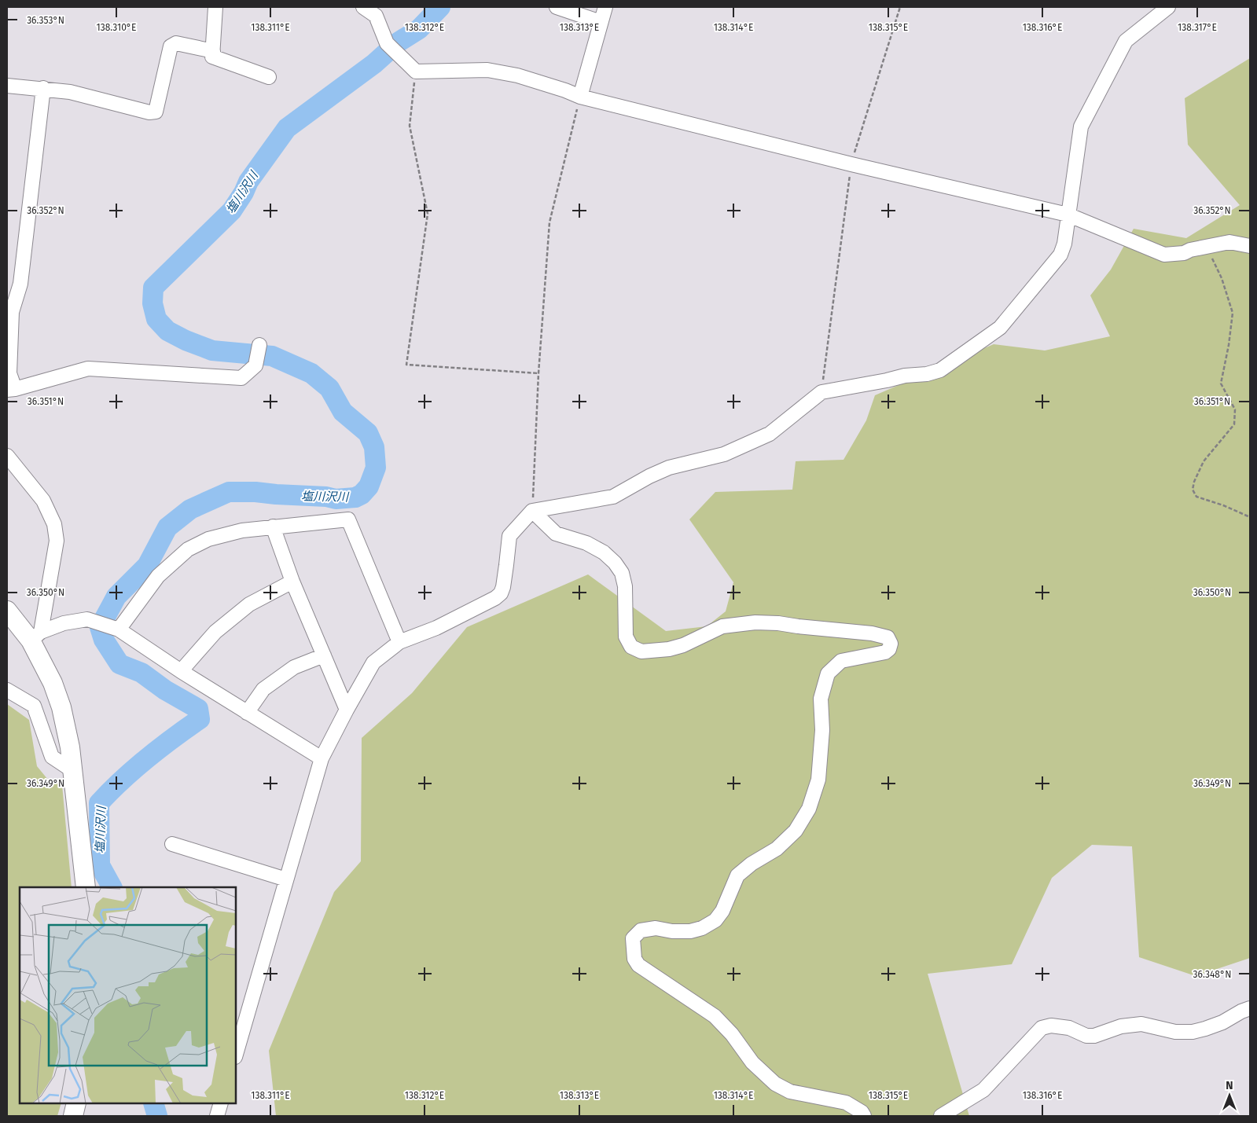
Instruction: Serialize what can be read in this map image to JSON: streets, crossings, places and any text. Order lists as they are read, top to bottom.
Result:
{
  "water": ["塩川沢川"],
  "north": "top",
  "coordinates": [
    "36.353°N",
    "138.310°E",
    "138.311°E",
    "138.312°E",
    "138.313°E",
    "138.314°E",
    "138.315°E",
    "138.316°E",
    "138.317°E",
    "36.352°N",
    "36.351°N",
    "36.350°N",
    "36.349°N",
    "36.348°N"
  ]
}
